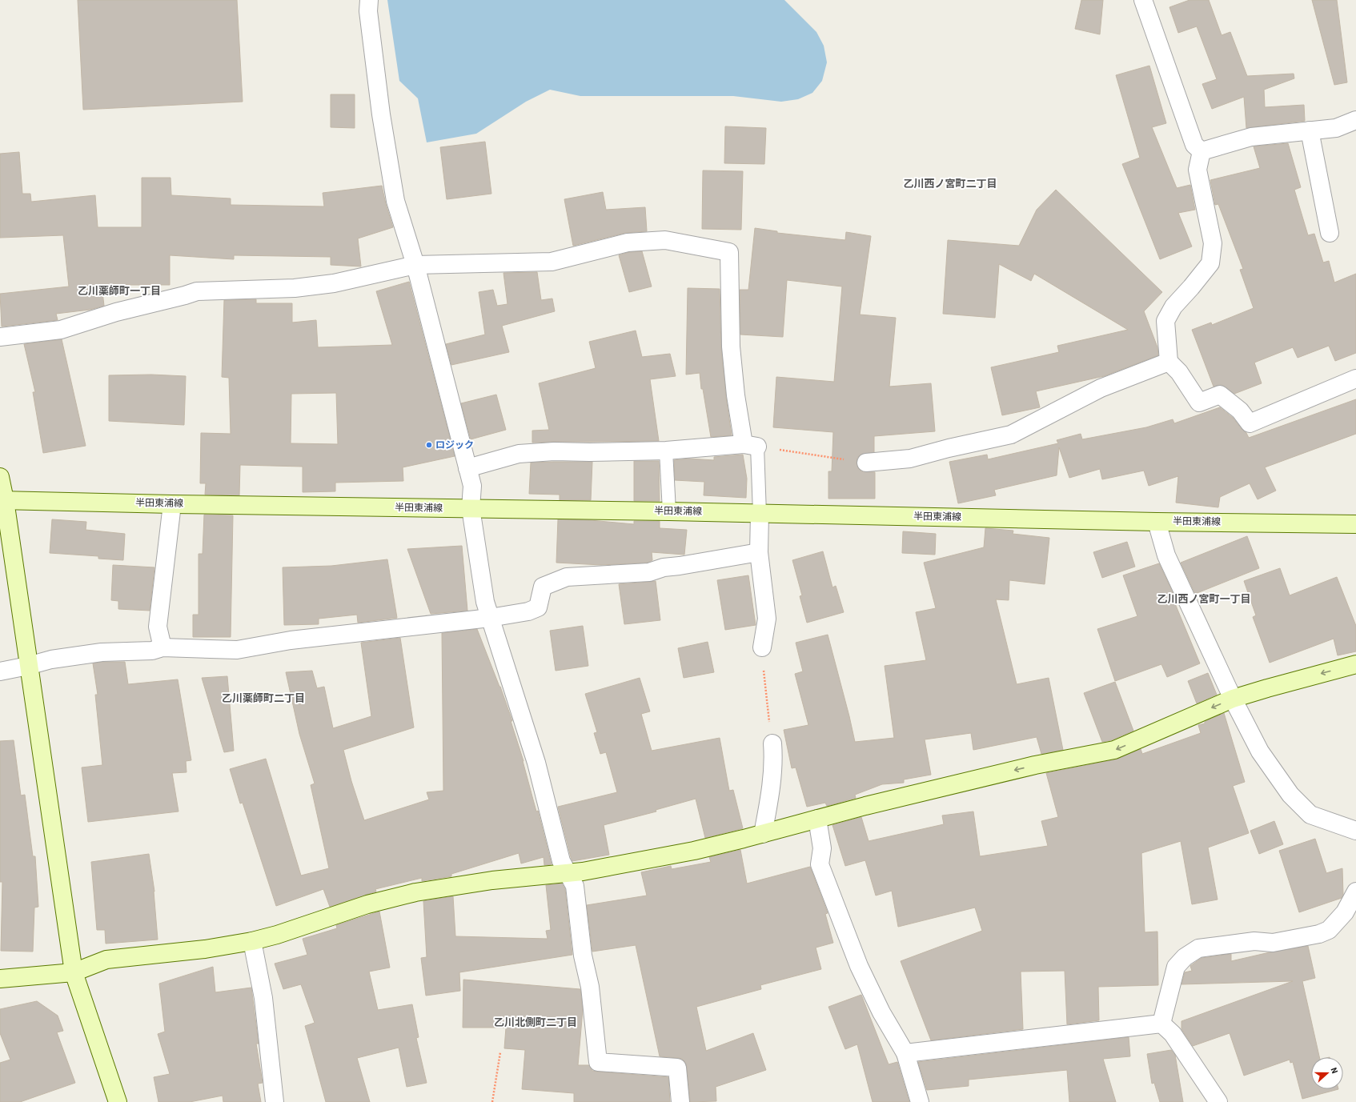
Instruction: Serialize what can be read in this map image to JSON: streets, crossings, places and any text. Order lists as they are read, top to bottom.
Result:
{
  "streets": {
    "street": ["半田東浦線"]
  },
  "districts": [
    "乙川西ノ宮町二丁目",
    "乙川薬師町一丁目",
    "乙川西ノ宮町一丁目",
    "乙川薬師町二丁目",
    "乙川北側町二丁目"
  ],
  "places": ["ロジック"],
  "north": "right"
}
